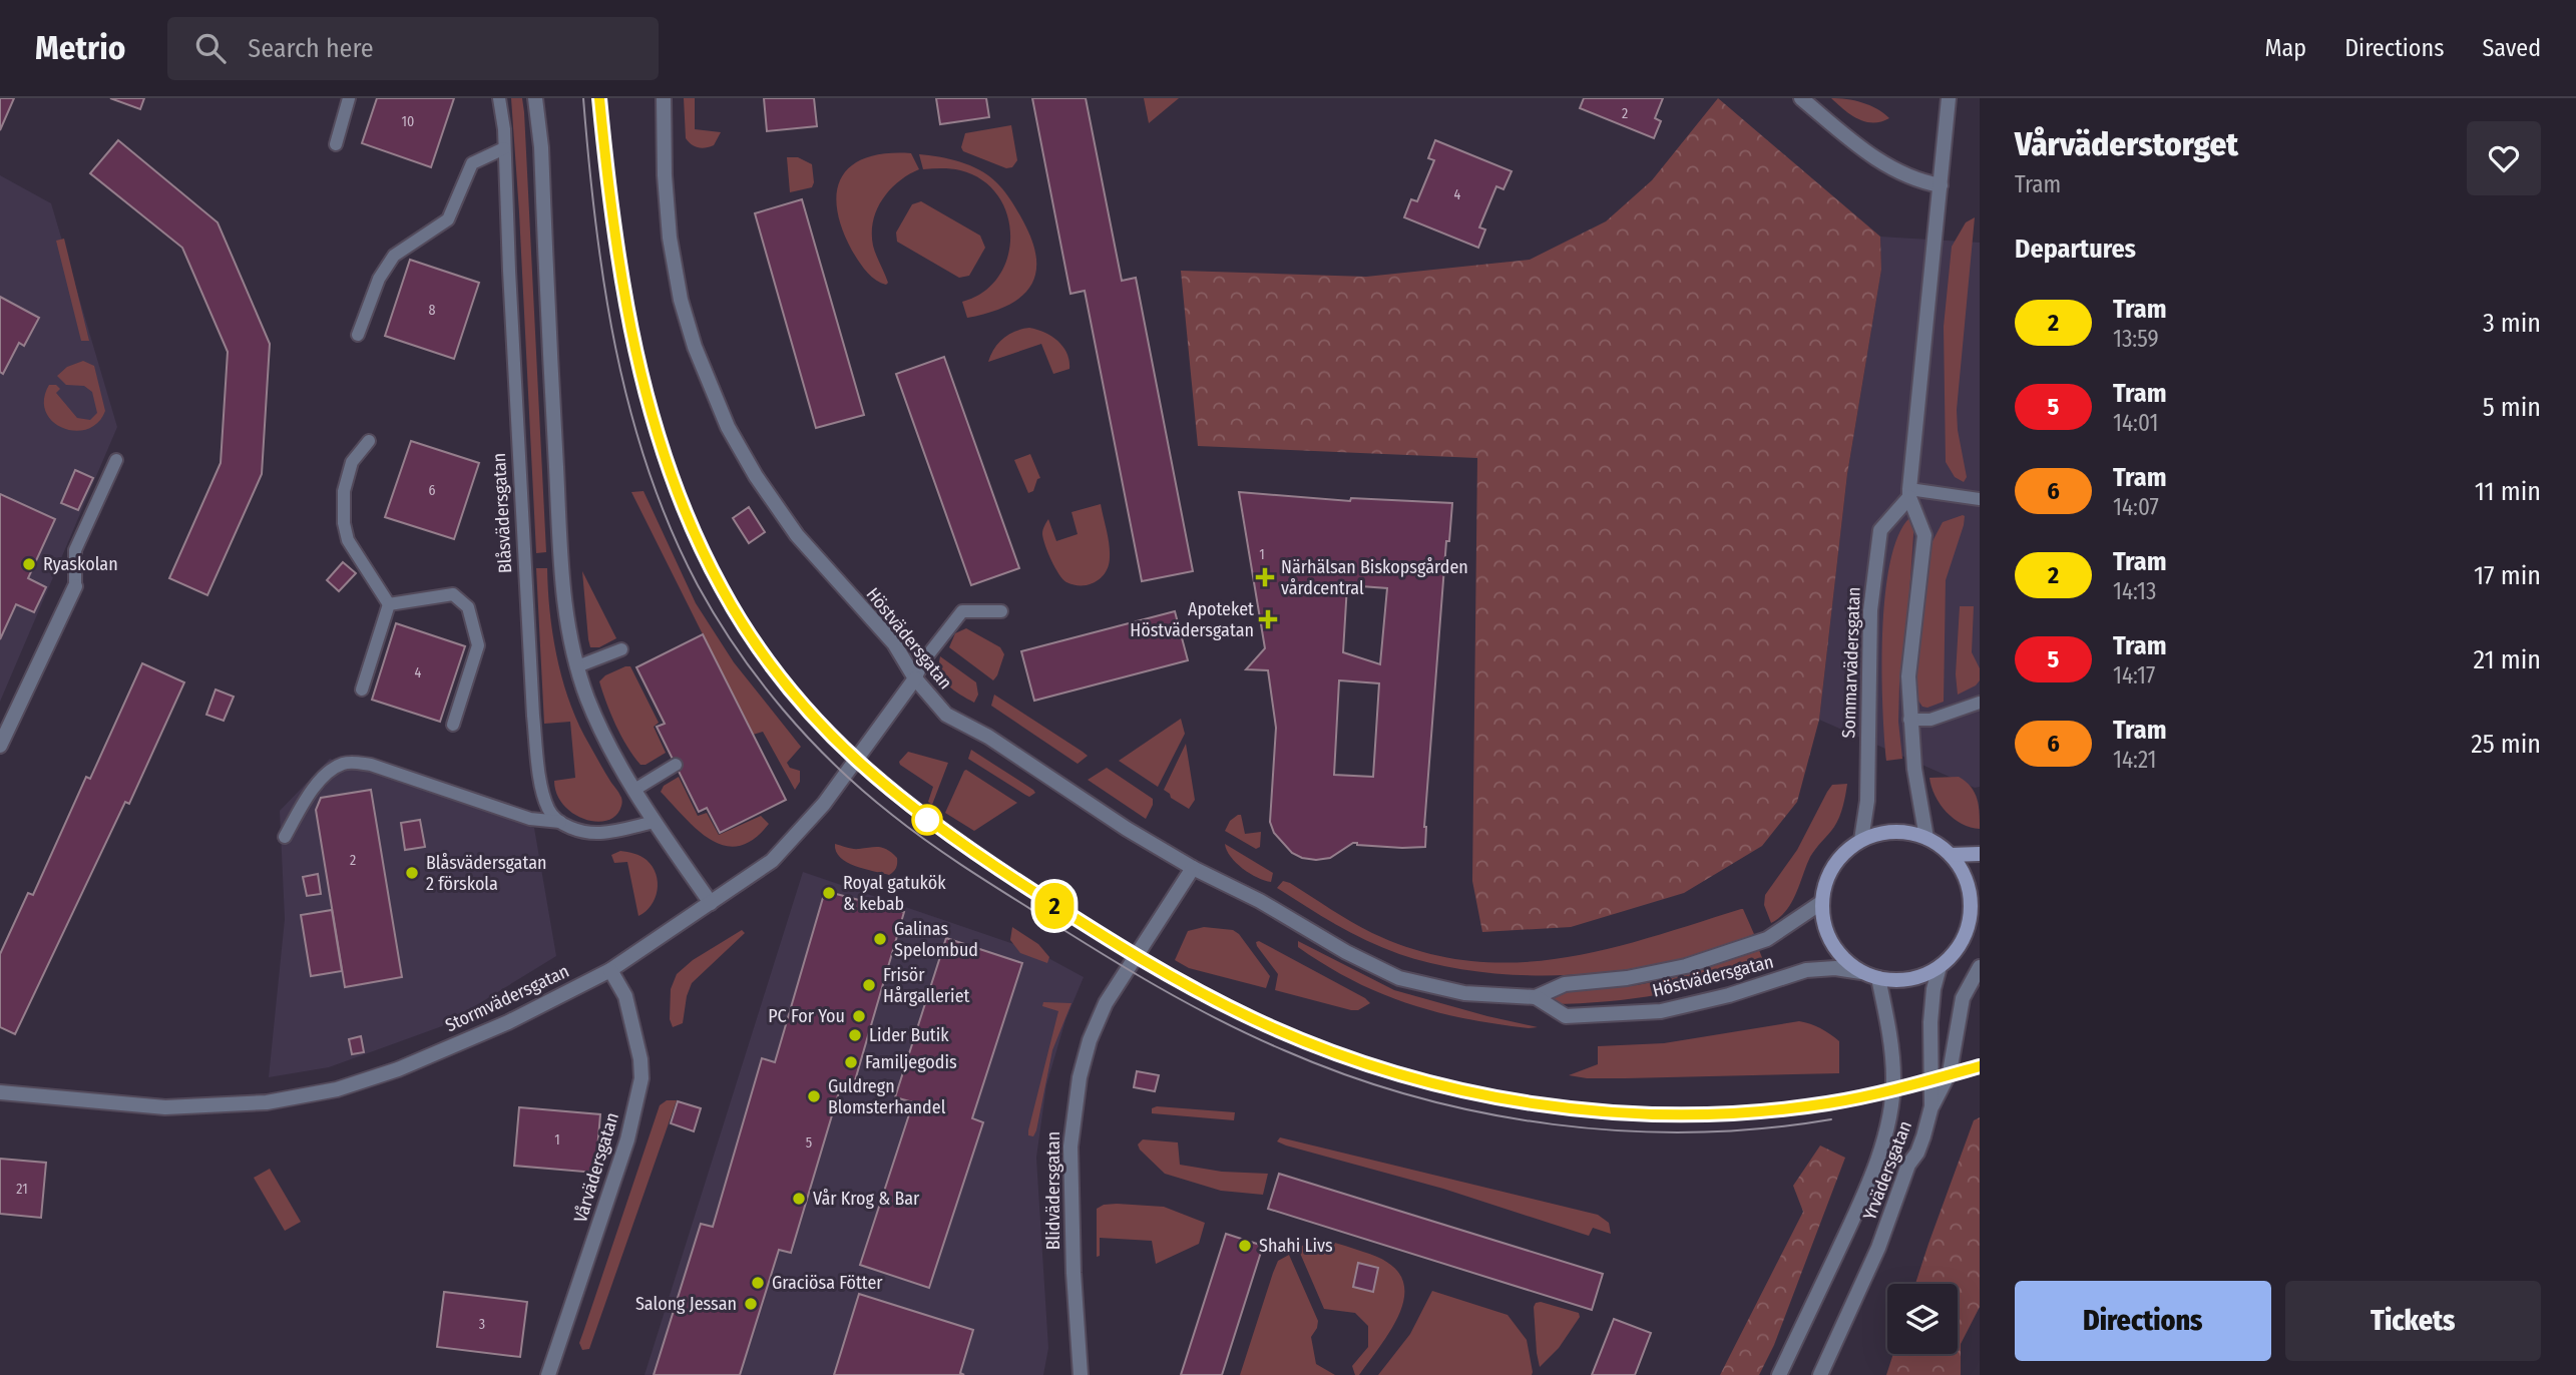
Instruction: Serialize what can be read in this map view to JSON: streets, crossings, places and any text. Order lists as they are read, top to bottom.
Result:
{
  "streets": {
    "street": [
      "Höstvädersgatan",
      "Sommarvädersgatan",
      "Stormvädersgatan",
      "Vårvädersgatan",
      "Yrvädersgatan",
      "Blidvädersgatan"
    ],
    "lane": ["Blåsvädersgatan"]
  },
  "crossings": [
    ["Höstvädersgatan", "Sommarvädersgatan"],
    ["Höstvädersgatan", "Stormvädersgatan"],
    ["Höstvädersgatan", "Yrvädersgatan"],
    ["Höstvädersgatan", "Blidvädersgatan"],
    ["Sommarvädersgatan", "Yrvädersgatan"],
    ["Stormvädersgatan", "Vårvädersgatan"]
  ],
  "places": {
    "other": [
      "Ryaskolan",
      "Blåsvädersgatan 2 förskola",
      "Royal gatukök & kebab",
      "Galinas Spelombud",
      "Frisör Hårgalleriet",
      "PC For You",
      "Lider Butik",
      "Familjegodis",
      "Guldregn Blomsterhandel",
      "Vår Krog & Bar",
      "Shahi Livs",
      "Graciösa Fötter",
      "Salong Jessan"
    ],
    "health": ["Närhälsan Biskopsgården vårdcentral", "Apoteket Höstvädersgatan"]
  },
  "lines": ["tram line 2"],
  "house_numbers": [
    "2",
    "10",
    "4",
    "8",
    "6",
    "1",
    "4",
    "2",
    "1",
    "5",
    "21",
    "3"
  ],
  "page": {
    "header": "Metrio",
    "search": "Search here",
    "nav": ["Map", "Directions", "Saved"],
    "on_map": "2",
    "heading": [
      ["Vårväderstorget", "Tram"],
      "Departures"
    ],
    "list": [
      {
        "mark": "2",
        "name": "Tram",
        "note": "13:59",
        "value": "3 min"
      },
      {
        "mark": "5",
        "name": "Tram",
        "note": "14:01",
        "value": "5 min"
      },
      {
        "mark": "6",
        "name": "Tram",
        "note": "14:07",
        "value": "11 min"
      },
      {
        "mark": "2",
        "name": "Tram",
        "note": "14:13",
        "value": "17 min"
      },
      {
        "mark": "5",
        "name": "Tram",
        "note": "14:17",
        "value": "21 min"
      },
      {
        "mark": "6",
        "name": "Tram",
        "note": "14:21",
        "value": "25 min"
      }
    ],
    "buttons": ["Directions", "Tickets"]
  }
}
